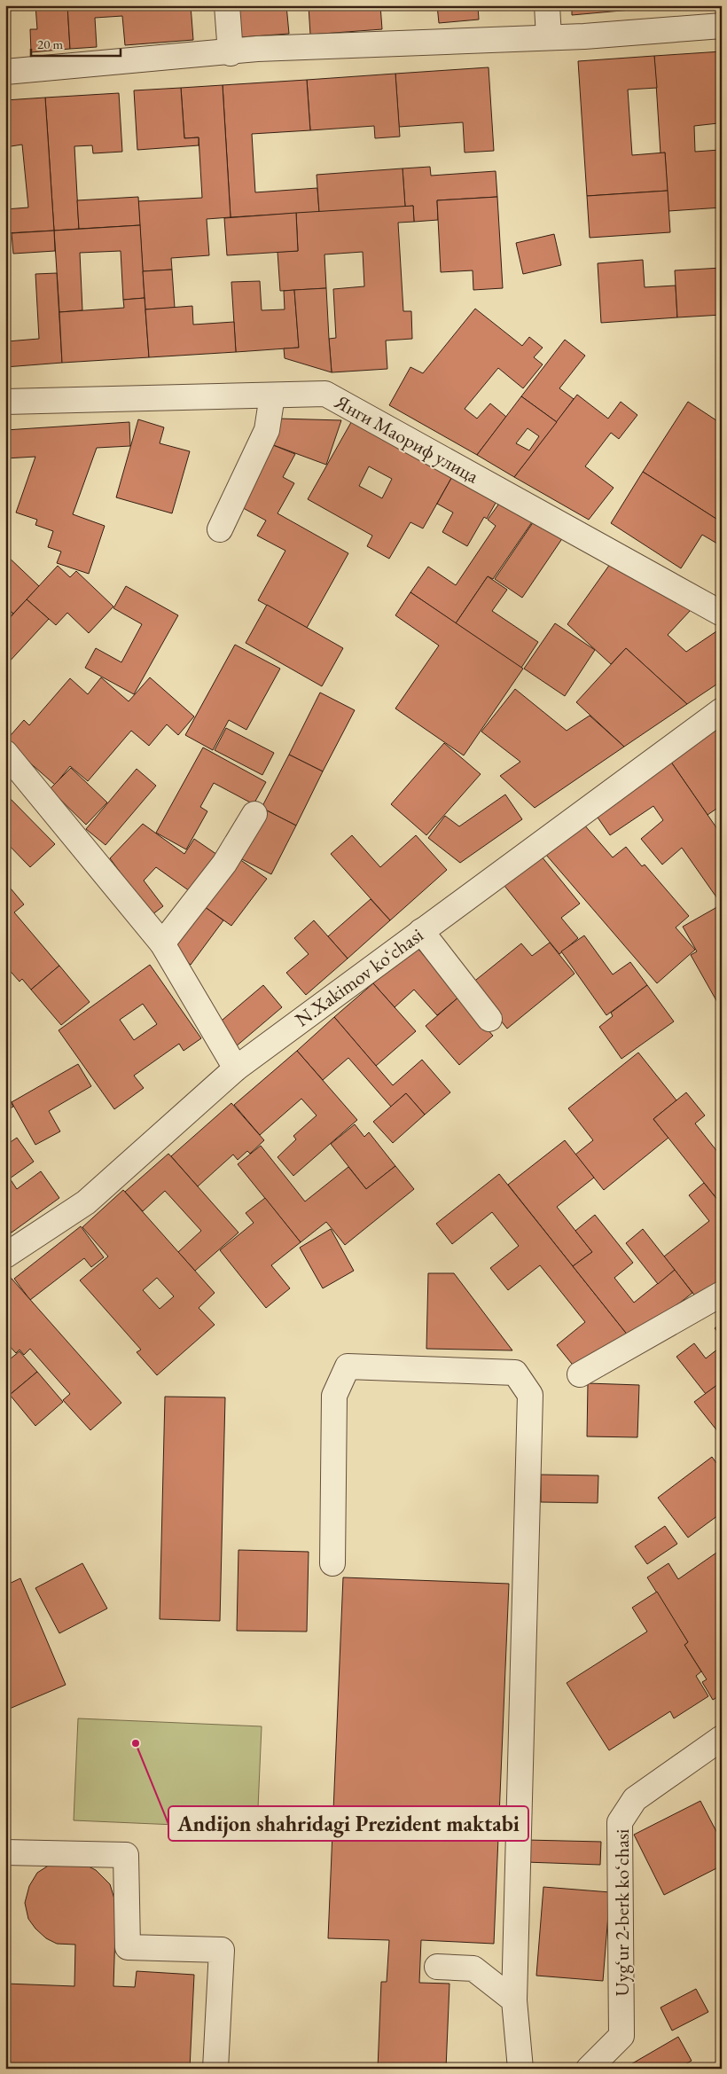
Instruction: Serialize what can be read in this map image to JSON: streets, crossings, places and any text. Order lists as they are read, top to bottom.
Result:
{
  "streets": {
    "street": ["Янги Маориф улица", "N.Xakimov koʻchasi", "Uygʻur 2-berk koʻchasi"]
  },
  "places": ["Andijon shahridagi Prezident maktabi"],
  "scale_bar": "20 m"
}
